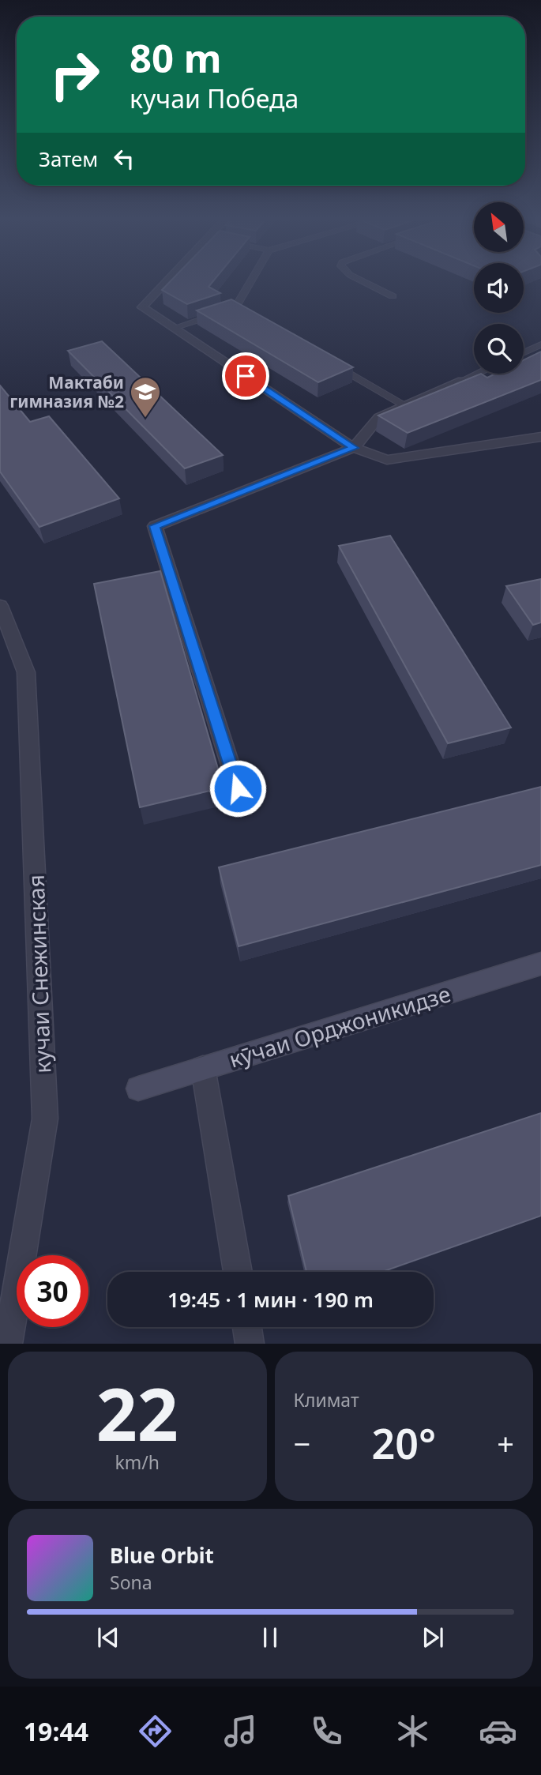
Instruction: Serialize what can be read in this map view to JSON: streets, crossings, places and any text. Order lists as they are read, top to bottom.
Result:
{
  "streets": {
    "street": ["кучаи Снежинская", "кӯчаи Орджоникидзе"]
  },
  "places": {
    "school or university": ["Мактаби гимназия №2"]
  },
  "north": "top left",
  "page": {
    "turn": ["80 m", "кучаи Победа"],
    "then": "Затем",
    "limit": "30",
    "trip": "19:45 · 1 мин · 190 m",
    "tile": [
      ["22", "km/h"],
      "Климат"
    ],
    "heat": ["−", "20°", "+"],
    "song": ["Blue Orbit", "Sona"],
    "tabs": "19:44"
  }
}
